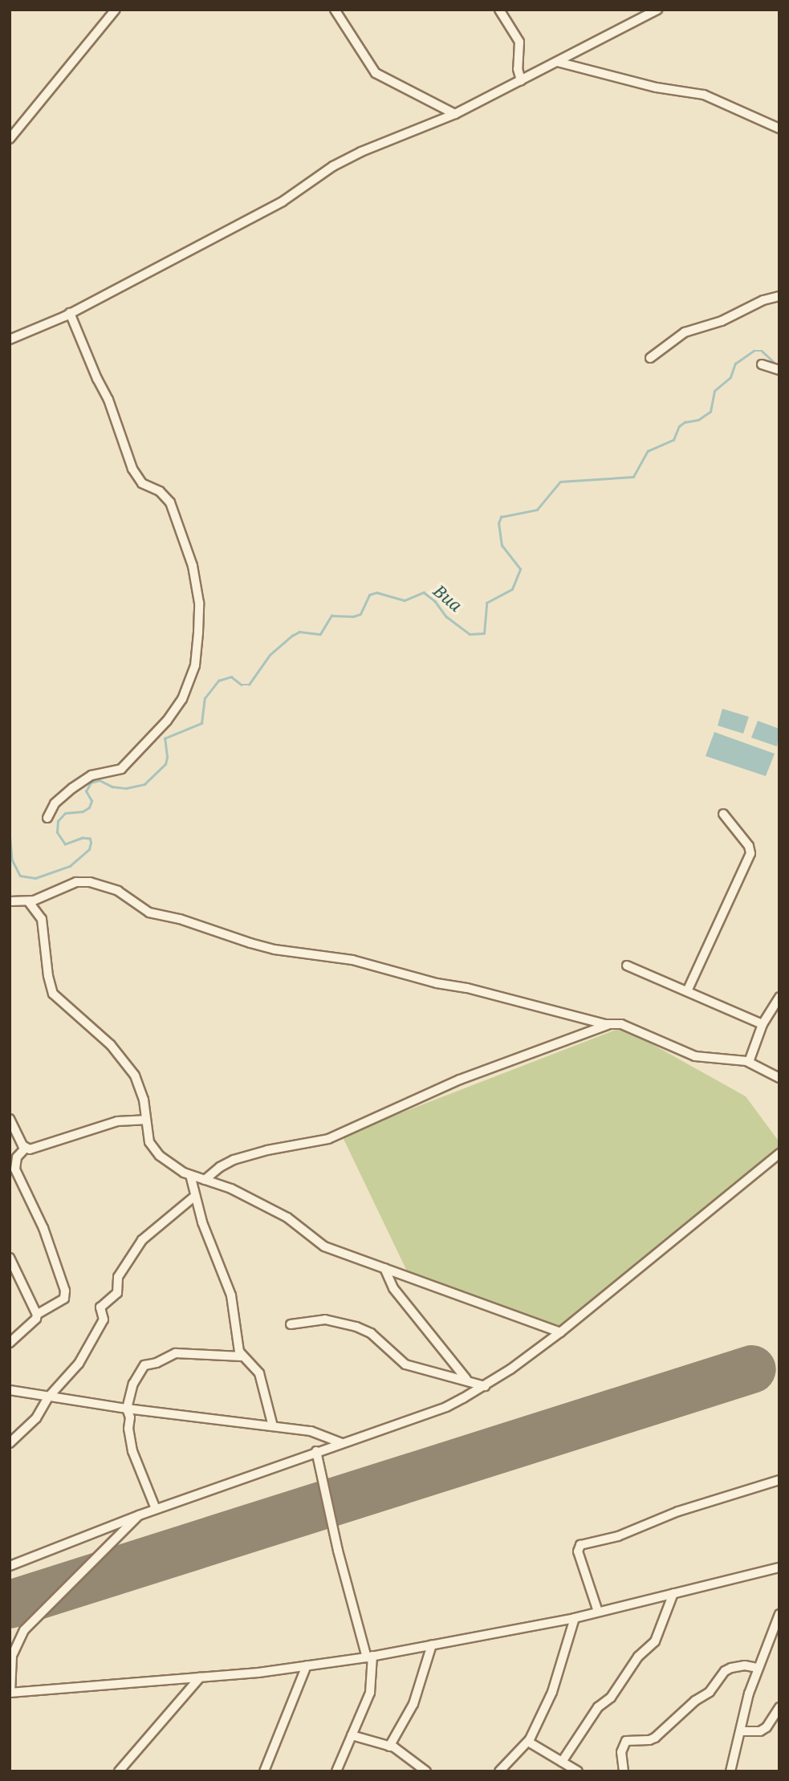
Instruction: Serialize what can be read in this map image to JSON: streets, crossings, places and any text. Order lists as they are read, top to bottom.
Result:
{
  "water": ["Bua"]
}
